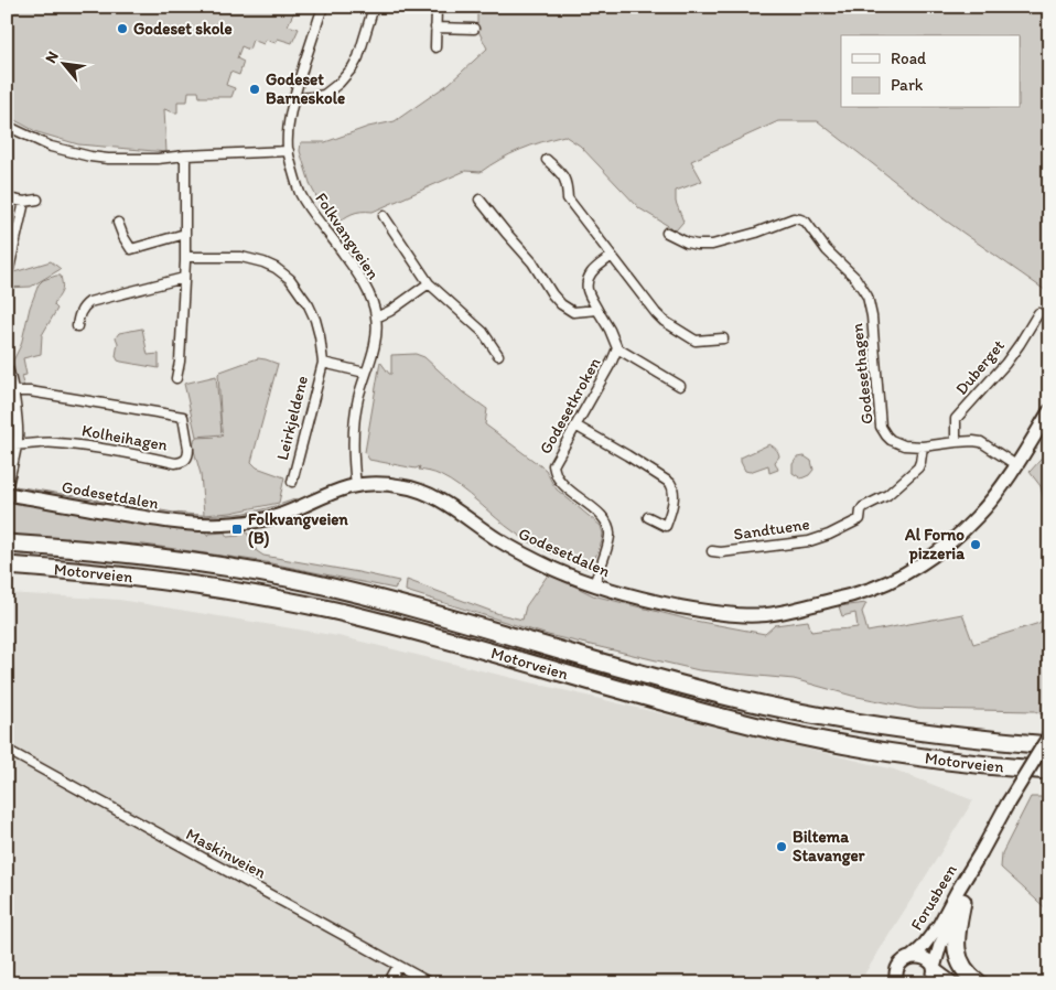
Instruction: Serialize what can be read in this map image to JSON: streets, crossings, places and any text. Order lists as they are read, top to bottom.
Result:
{
  "streets": {
    "highway": ["Motorveien"],
    "main road": ["Godesetdalen", "Forusbeen"],
    "street": [
      "Folkvangveien",
      "Duberget",
      "Godesethagen",
      "Godesetkroken",
      "Leirkjeldene",
      "Kolheihagen",
      "Sandtuene",
      "Maskinveien"
    ]
  },
  "crossings": [
    ["Folkvangveien", "Leirkjeldene"],
    ["Folkvangveien", "Godesetdalen"],
    ["Duberget", "Godesethagen"],
    ["Godesethagen", "Godesetdalen"],
    ["Godesethagen", "Sandtuene"],
    ["Godesetkroken", "Godesetdalen"]
  ],
  "places": {
    "other": [
      "Godeset skole",
      "Godeset Barneskole",
      "Al Forno pizzeria",
      "Biltema Stavanger"
    ],
    "transit": ["Folkvangveien (B)"]
  },
  "legend": ["Road", "Park"],
  "north": "top left"
}
